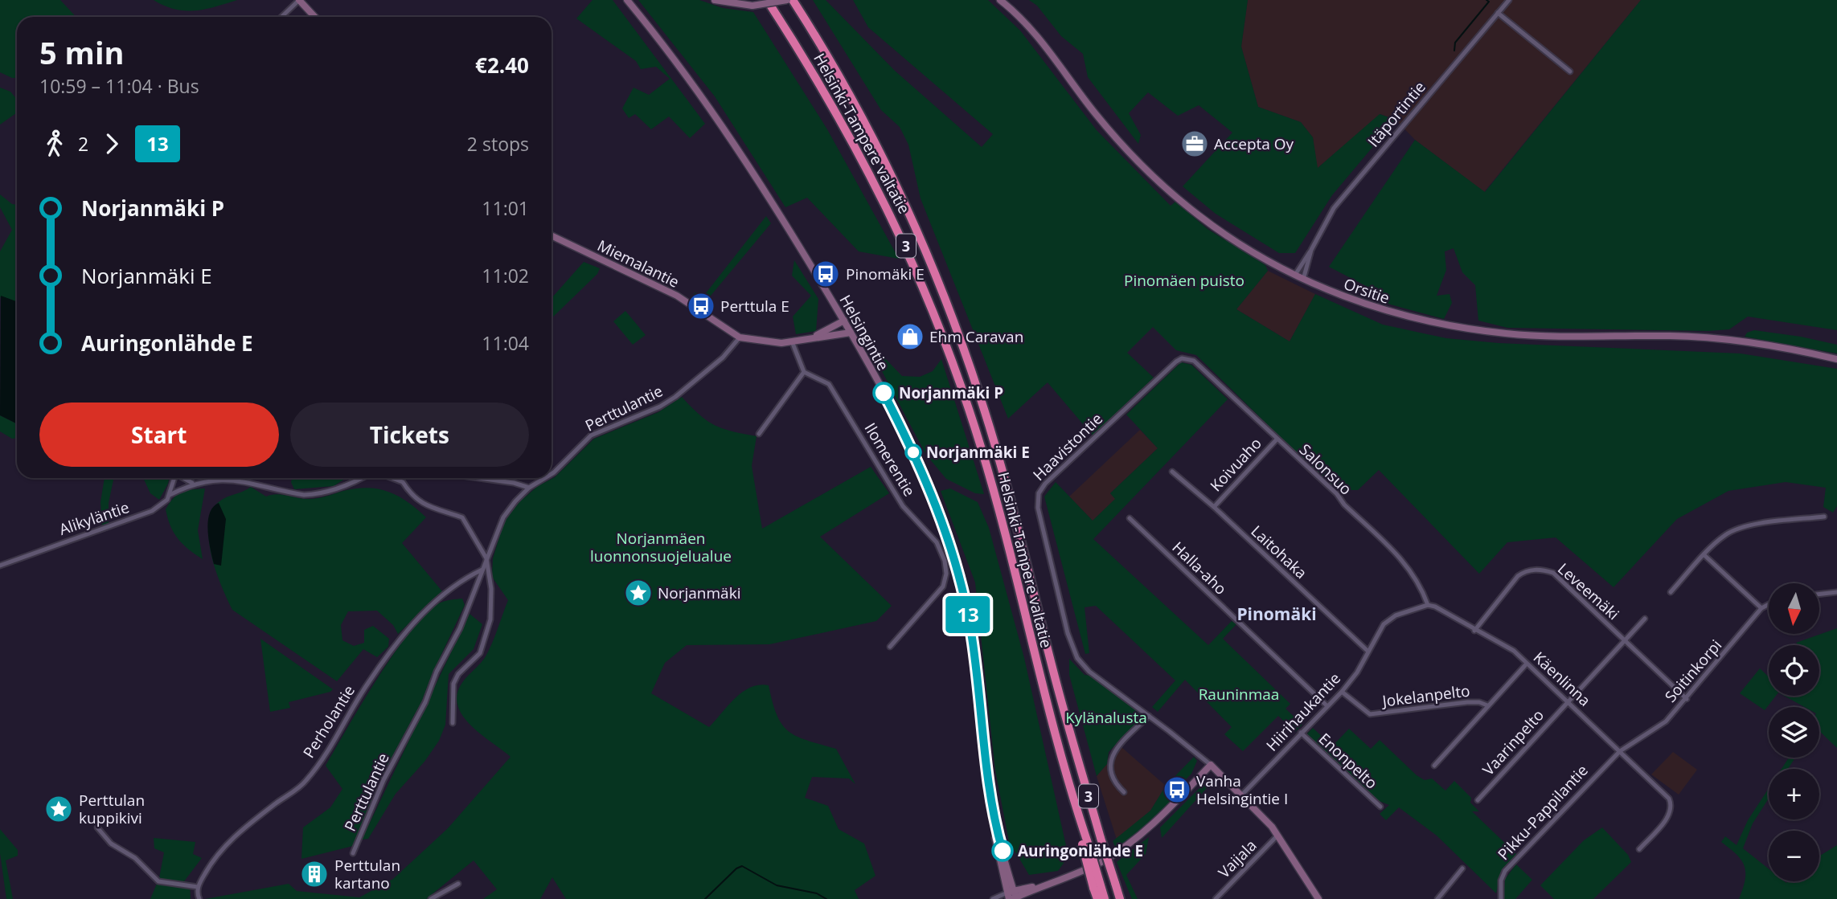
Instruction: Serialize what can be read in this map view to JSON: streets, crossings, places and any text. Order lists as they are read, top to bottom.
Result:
{
  "streets": {
    "highway": ["Helsinki-Tampere valtatie", "3"],
    "main road": ["Miemalantie", "Orsitie", "Helsingintie"],
    "street": [
      "Itäportintie",
      "Perttulantie",
      "Haavistontie",
      "Ilomerentie",
      "Koivuaho",
      "Salonsuo",
      "Alikyläntie",
      "Laitohaka",
      "Halla-aho",
      "Leveemäki",
      "Soitinkorpi",
      "Käenlinna",
      "Jokelanpelto",
      "Hiirihaukantie",
      "Perholantie",
      "Vaarinpelto",
      "Enonpelto",
      "Pikku-Pappilantie",
      "Vaijala"
    ]
  },
  "crossings": [
    ["Itäportintie", "Orsitie"],
    ["Miemalantie", "Helsingintie"],
    ["Miemalantie", "Perttulantie"],
    ["Perttulantie", "Perholantie"],
    ["Haavistontie", "Salonsuo"],
    ["Koivuaho", "Salonsuo"],
    ["Koivuaho", "Laitohaka"],
    ["Salonsuo", "Käenlinna"],
    ["Salonsuo", "Hiirihaukantie"],
    ["Laitohaka", "Hiirihaukantie"],
    ["Halla-aho", "Hiirihaukantie"],
    ["Leveemäki", "Soitinkorpi"],
    ["Leveemäki", "Käenlinna"],
    ["Leveemäki", "Vaarinpelto"],
    ["Soitinkorpi", "Käenlinna"],
    ["Soitinkorpi", "Pikku-Pappilantie"],
    ["Käenlinna", "Hiirihaukantie"],
    ["Käenlinna", "Vaarinpelto"],
    ["Käenlinna", "Pikku-Pappilantie"],
    ["Jokelanpelto", "Hiirihaukantie"],
    ["Hiirihaukantie", "Enonpelto"]
  ],
  "districts": ["Pinomäki"],
  "parks": [
    "Pinomäen puisto",
    "Norjanmäen luonnonsuojelualue",
    "Rauninmaa",
    "Kylänalusta"
  ],
  "places": {
    "office": ["Accepta Oy"],
    "bus stop": ["Pinomäki E", "Perttula E", "Vanha Helsingintie I"],
    "shop": ["Ehm Caravan"],
    "other": ["Norjanmäki P", "Norjanmäki E", "Auringonlähde E"],
    "place": ["Norjanmäki", "Perttulan kuppikivi"],
    "building": ["Perttulan kartano"]
  },
  "lines": ["bus line 13"],
  "north": "bottom",
  "page": {
    "on_map": "13",
    "heading": ["5 min", "10:59 – 11:04 · Bus", "€2.40"],
    "legs": ["2", "13", "2 stops"],
    "list": [
      {
        "name": "Norjanmäki P",
        "value": "11:01"
      },
      {
        "name": "Norjanmäki E",
        "value": "11:02"
      },
      {
        "name": "Auringonlähde E",
        "value": "11:04"
      }
    ],
    "buttons": ["Start", "Tickets"],
    "map_buttons": ["+", "−"]
  }
}
